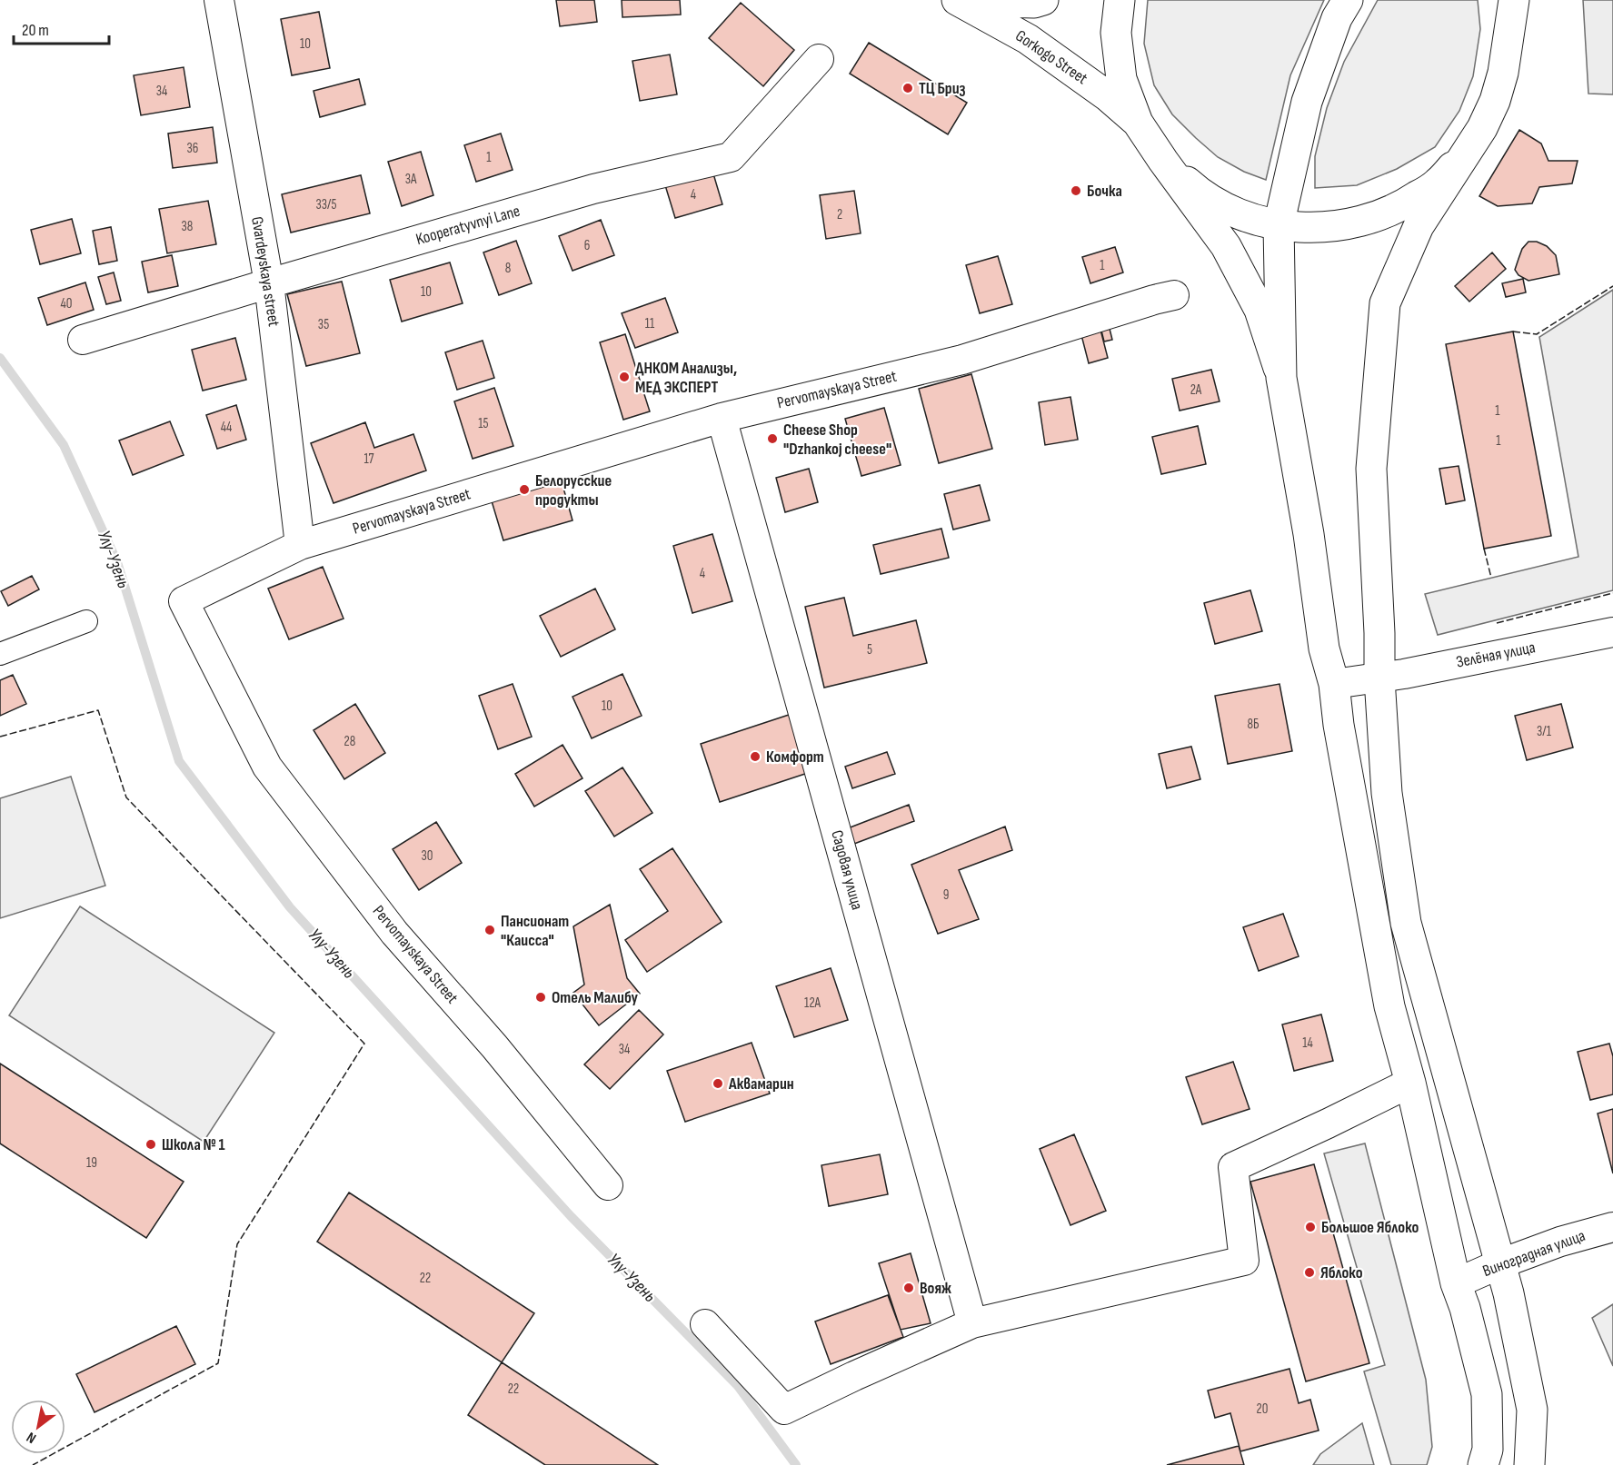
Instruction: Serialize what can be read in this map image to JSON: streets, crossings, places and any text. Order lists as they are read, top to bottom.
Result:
{
  "streets": {
    "main road": ["Gorkogo Street"],
    "street": [
      "Kooperatyvnyi Lane",
      "Gvardeyskaya street",
      "Pervomayskaya Street",
      "Зелёная улица",
      "Садовая улица",
      "Виноградная улица"
    ]
  },
  "crossings": [
    ["Kooperatyvnyi Lane", "Gvardeyskaya street"],
    ["Gvardeyskaya street", "Pervomayskaya Street"],
    ["Pervomayskaya Street", "Садовая улица"]
  ],
  "water": ["Улу-Узень"],
  "places": [
    "ТЦ Бриз",
    "Бочка",
    "ДНКОМ Анализы, МЕД ЭКСПЕРТ",
    "Cheese Shop \"Dzhankoj cheese\"",
    "Белорусские продукты",
    "Комфорт",
    "Пансионат \"Каисса\"",
    "Отель Малибу",
    "Аквамарин",
    "Школа № 1",
    "Большое Яблоко",
    "Яблоко",
    "Вояж"
  ],
  "house_numbers": [
    "10",
    "34",
    "36",
    "1",
    "3А",
    "4",
    "33/5",
    "2",
    "38",
    "6",
    "1",
    "8",
    "10",
    "40",
    "11",
    "35",
    "2А",
    "1",
    "15",
    "44",
    "1",
    "17",
    "4",
    "5",
    "10",
    "8Б",
    "3/1",
    "28",
    "30",
    "9",
    "12А",
    "14",
    "34",
    "19",
    "22",
    "22",
    "20"
  ],
  "scale_bar": "20 m",
  "north": "bottom left"
}
